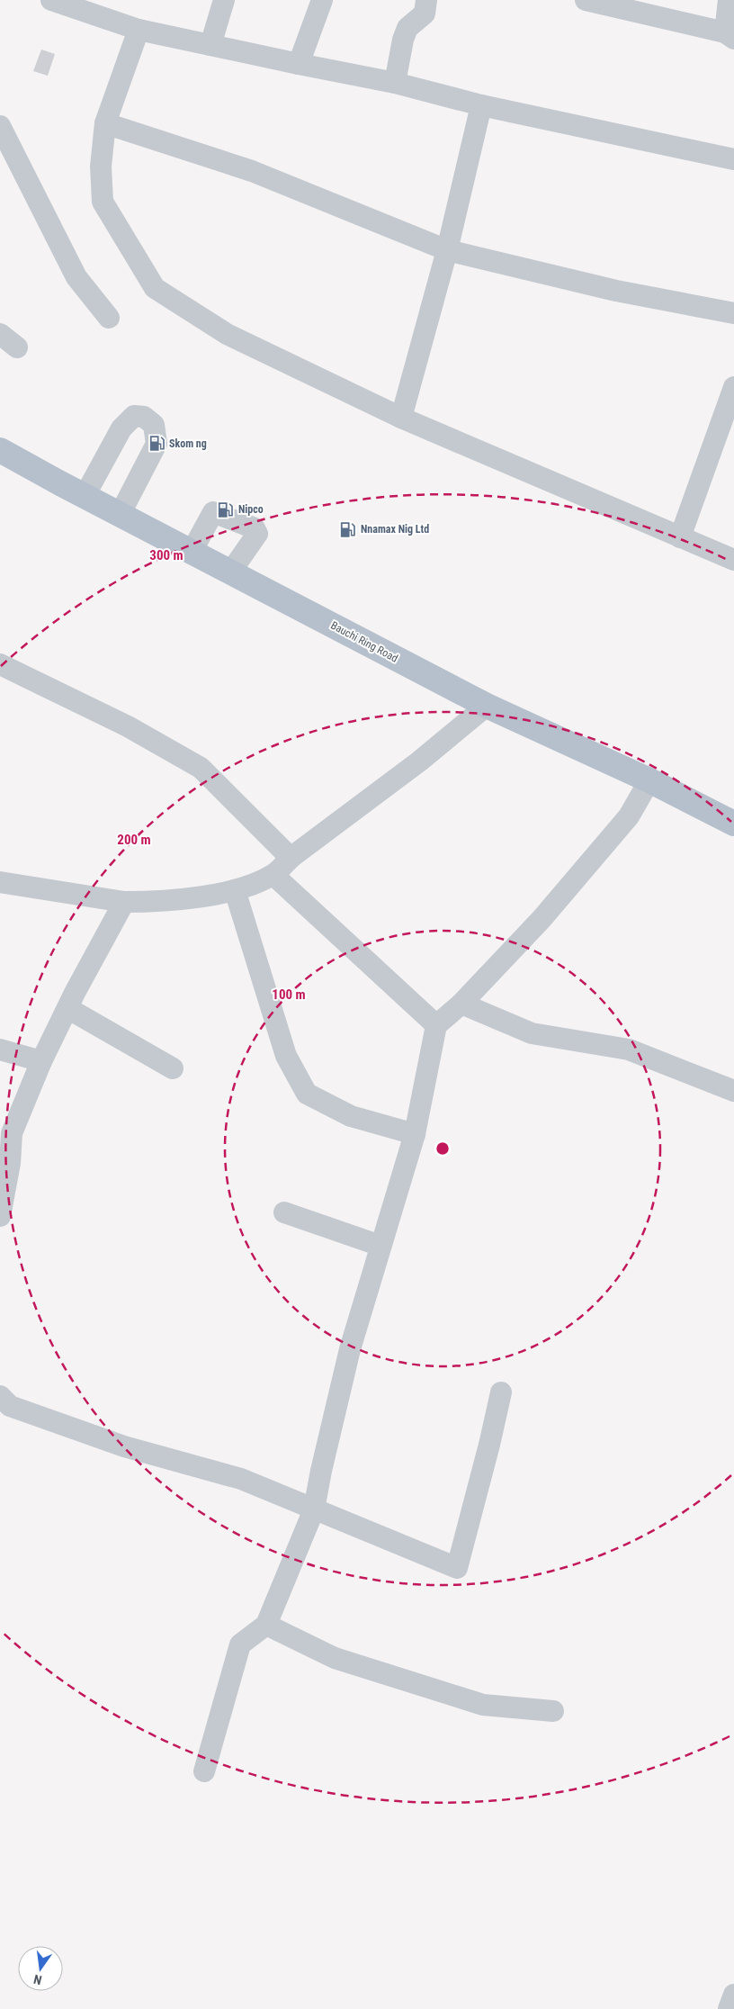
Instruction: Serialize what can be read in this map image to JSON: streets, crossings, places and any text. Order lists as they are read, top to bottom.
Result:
{
  "streets": {
    "main road": ["Bauchi Ring Road"]
  },
  "places": {
    "fuel station": ["Skom ng", "Nipco", "Nnamax Nig Ltd"]
  },
  "north": "bottom",
  "rings": ["300 m", "200 m", "100 m"]
}
